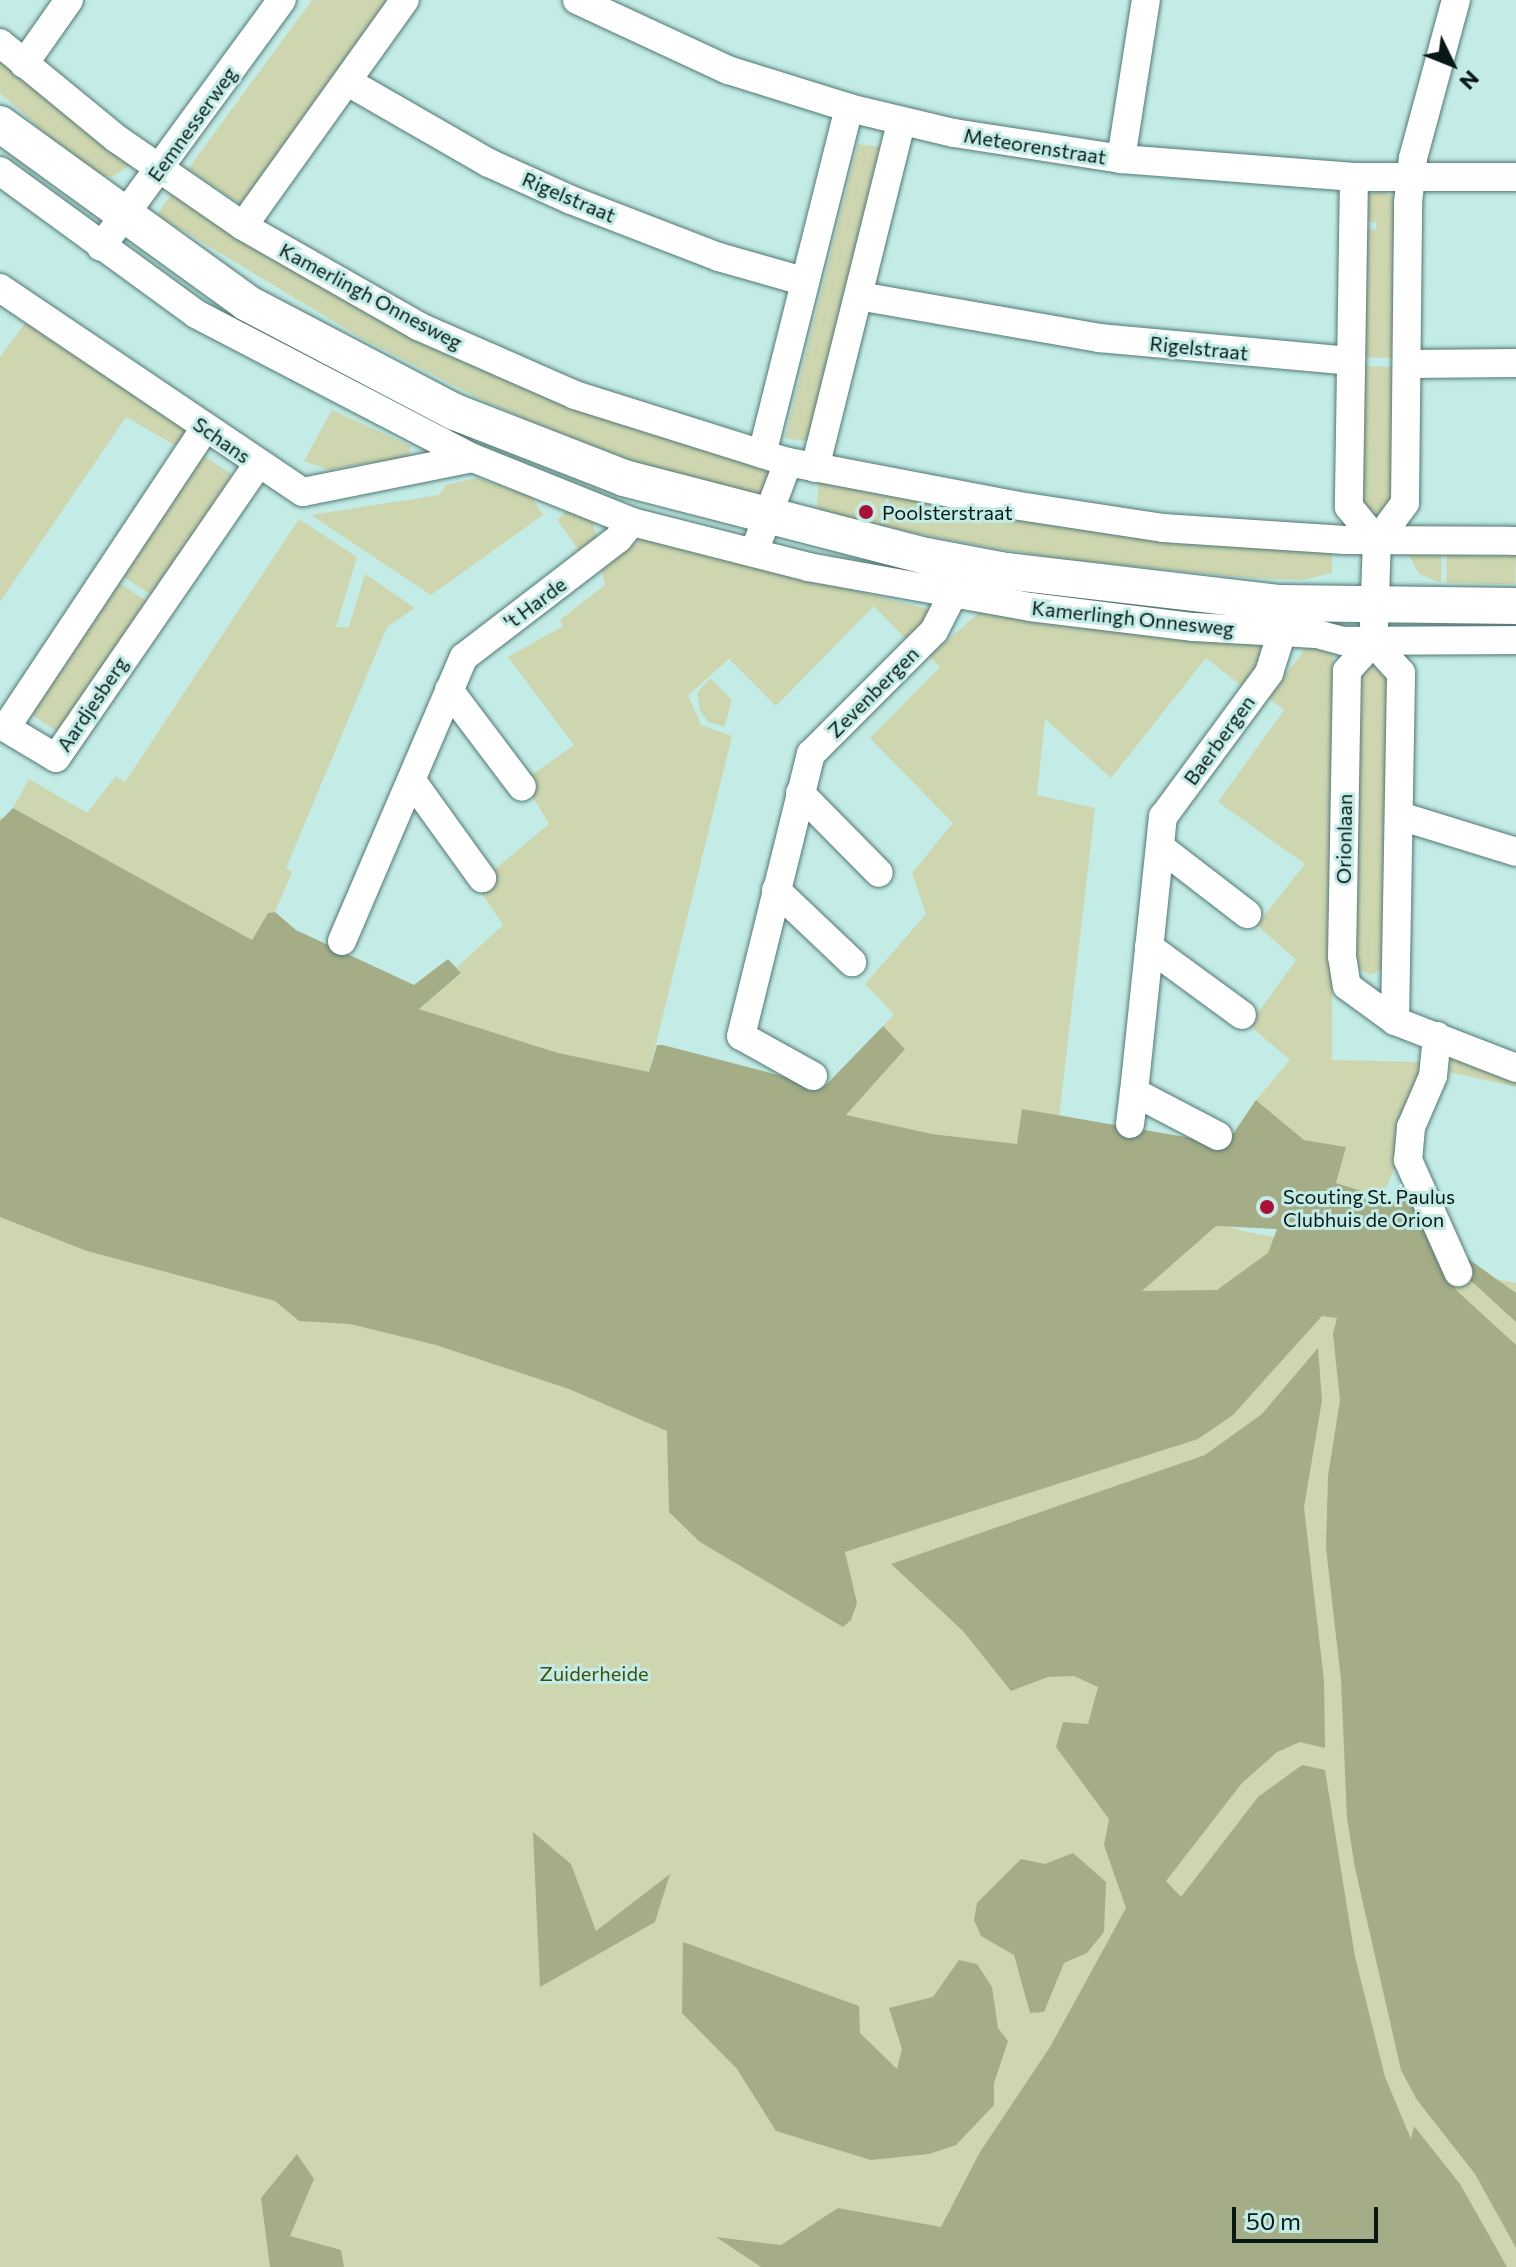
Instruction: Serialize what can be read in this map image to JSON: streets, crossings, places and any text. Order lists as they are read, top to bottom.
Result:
{
  "streets": {
    "main road": ["Kamerlingh Onnesweg"],
    "street": [
      "Eemnesserweg",
      "Meteorenstraat",
      "Rigelstraat",
      "Schans",
      "'t Harde",
      "Zevenbergen",
      "Aardjesberg",
      "Baerbergen",
      "Orionlaan"
    ]
  },
  "crossings": [
    ["Eemnesserweg", "Kamerlingh Onnesweg"],
    ["Kamerlingh Onnesweg", "Schans"],
    ["Kamerlingh Onnesweg", "'t Harde"],
    ["Kamerlingh Onnesweg", "Zevenbergen"],
    ["Kamerlingh Onnesweg", "Baerbergen"],
    ["Kamerlingh Onnesweg", "Orionlaan"],
    ["Schans", "Aardjesberg"]
  ],
  "parks": ["Zuiderheide"],
  "places": ["Poolsterstraat", "Scouting St. Paulus Clubhuis de Orion"],
  "scale_bar": "50 m",
  "north": "bottom right"
}
